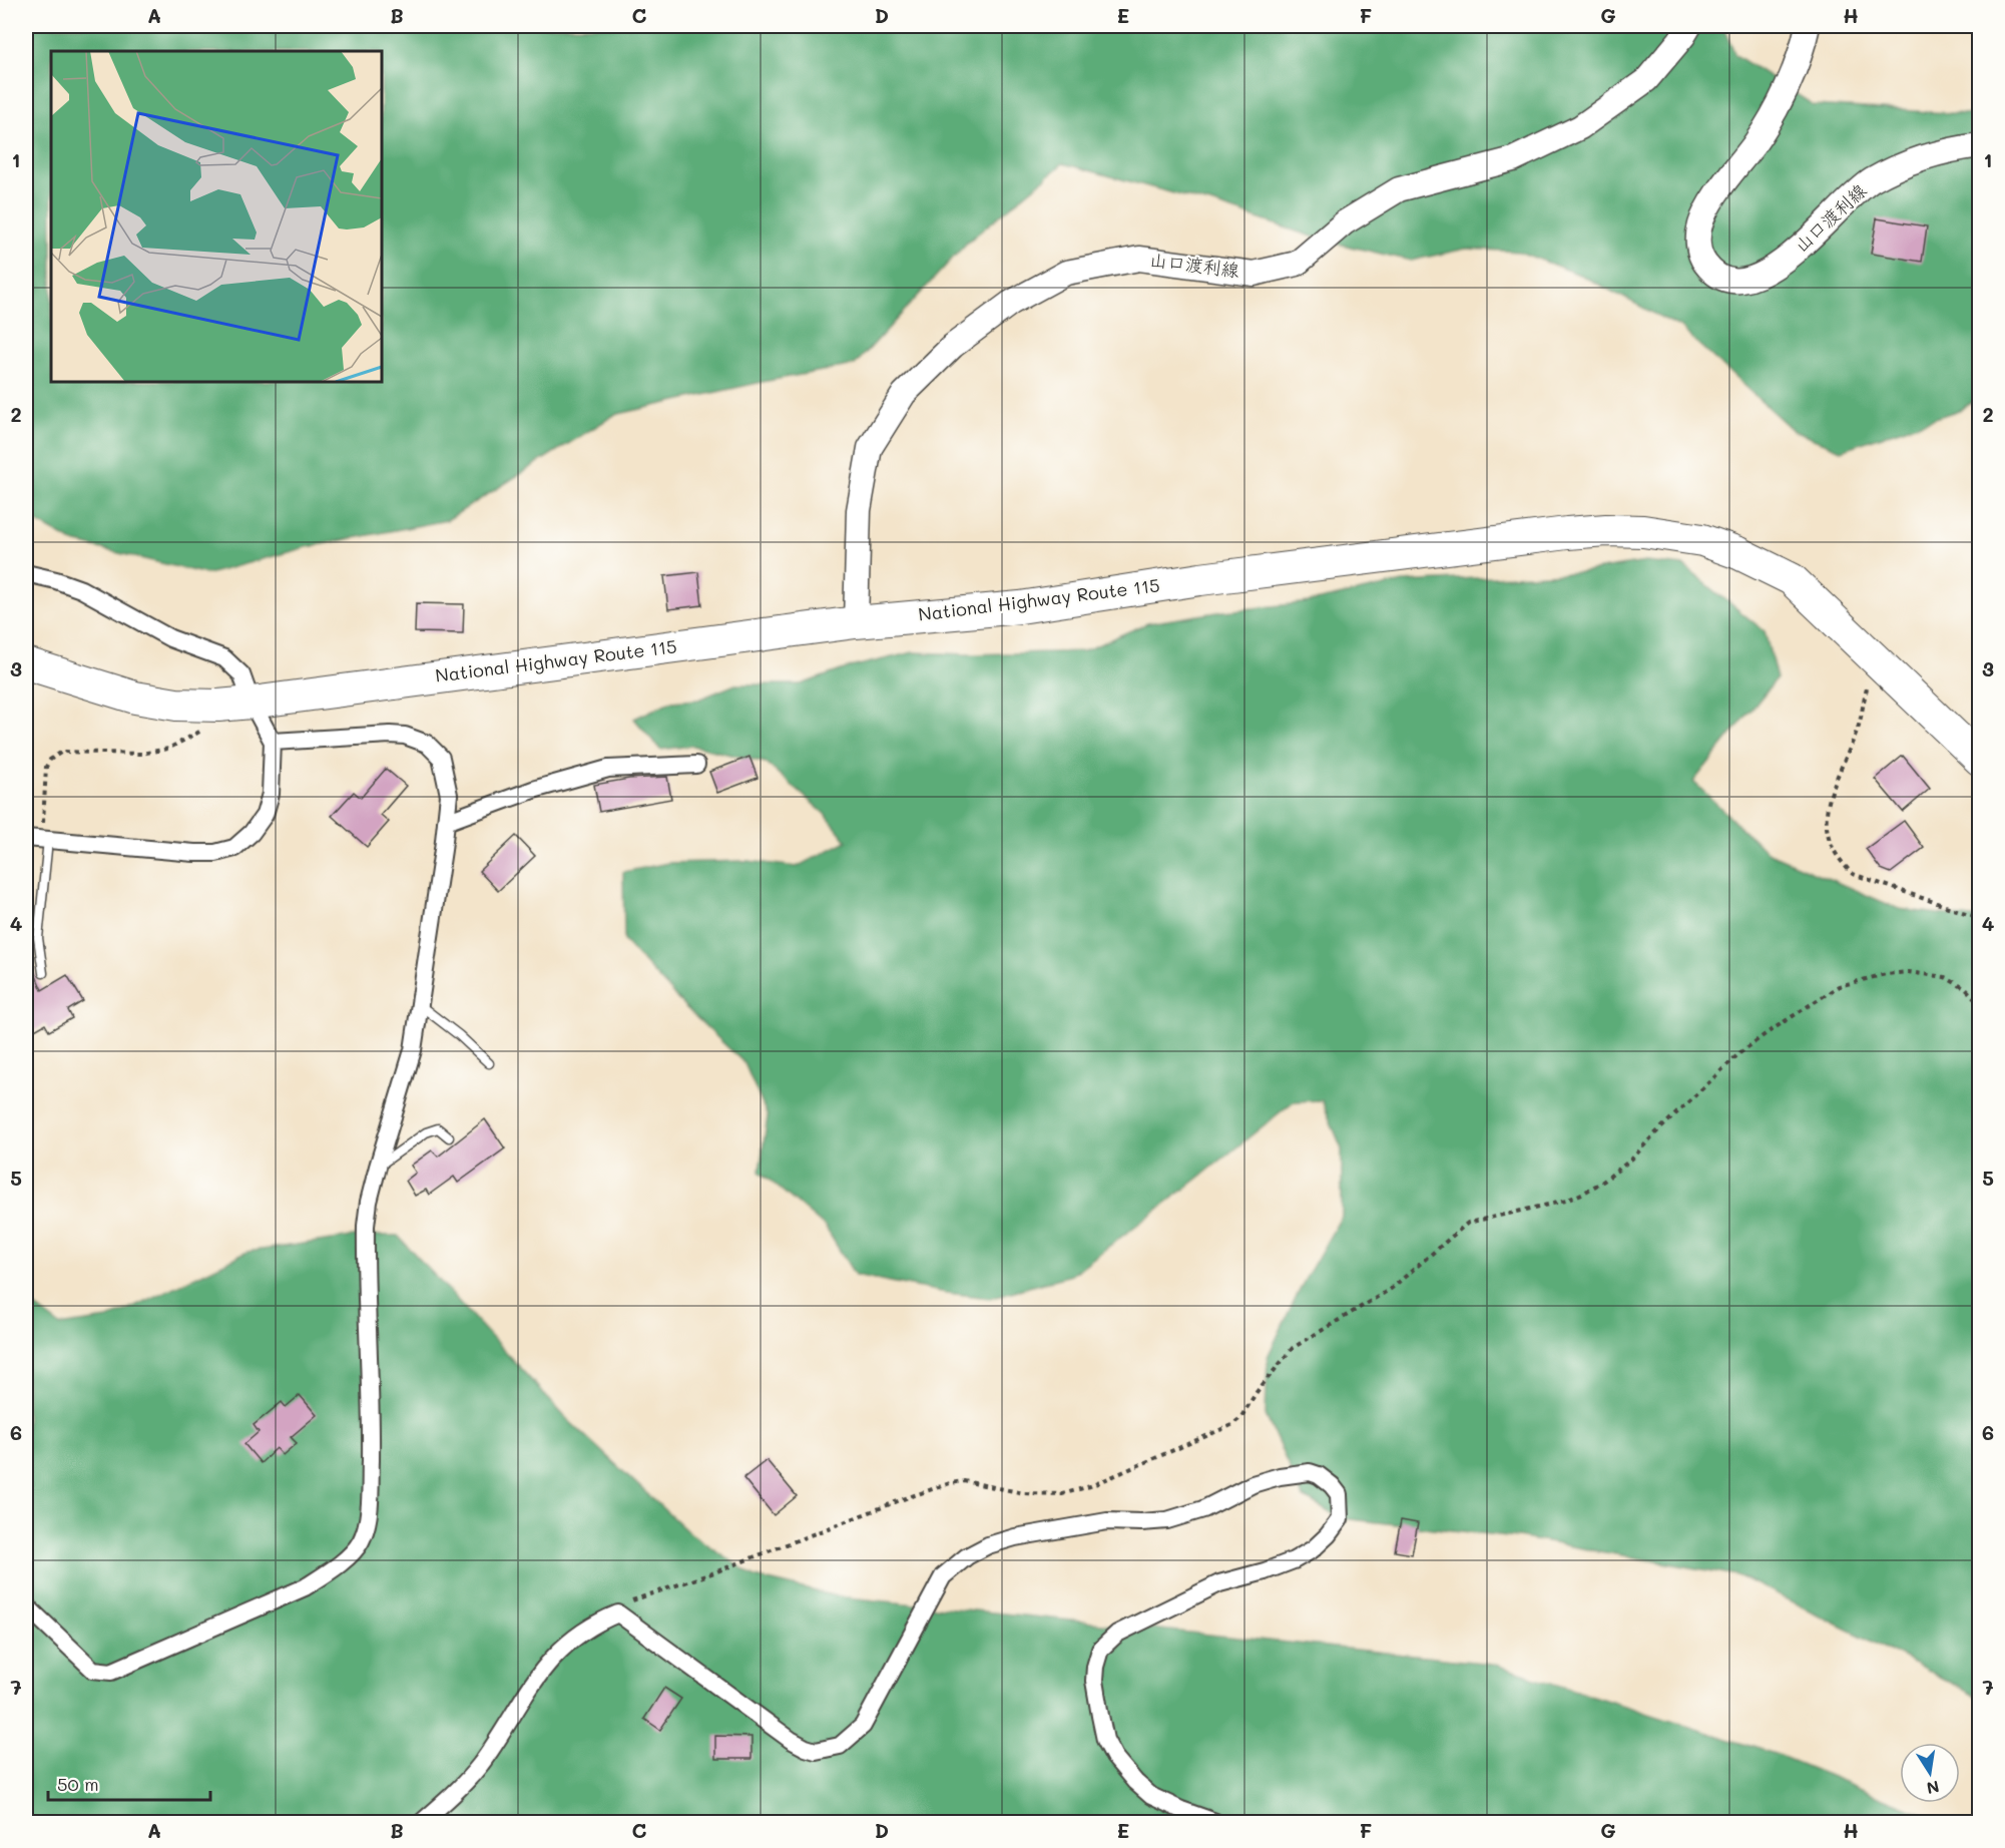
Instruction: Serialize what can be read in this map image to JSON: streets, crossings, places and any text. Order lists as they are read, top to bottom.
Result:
{
  "streets": {
    "highway": ["National Highway Route 115"],
    "main road": ["山口渡利線"]
  },
  "crossings": [
    ["山口渡利線", "National Highway Route 115"]
  ],
  "scale_bar": "50 m",
  "north": "bottom",
  "grid": {
    "columns": [
      "A",
      "B",
      "C",
      "D",
      "E",
      "F",
      "G",
      "H"
    ],
    "rows": [
      "1",
      "2",
      "3",
      "4",
      "5",
      "6",
      "7"
    ]
  }
}
